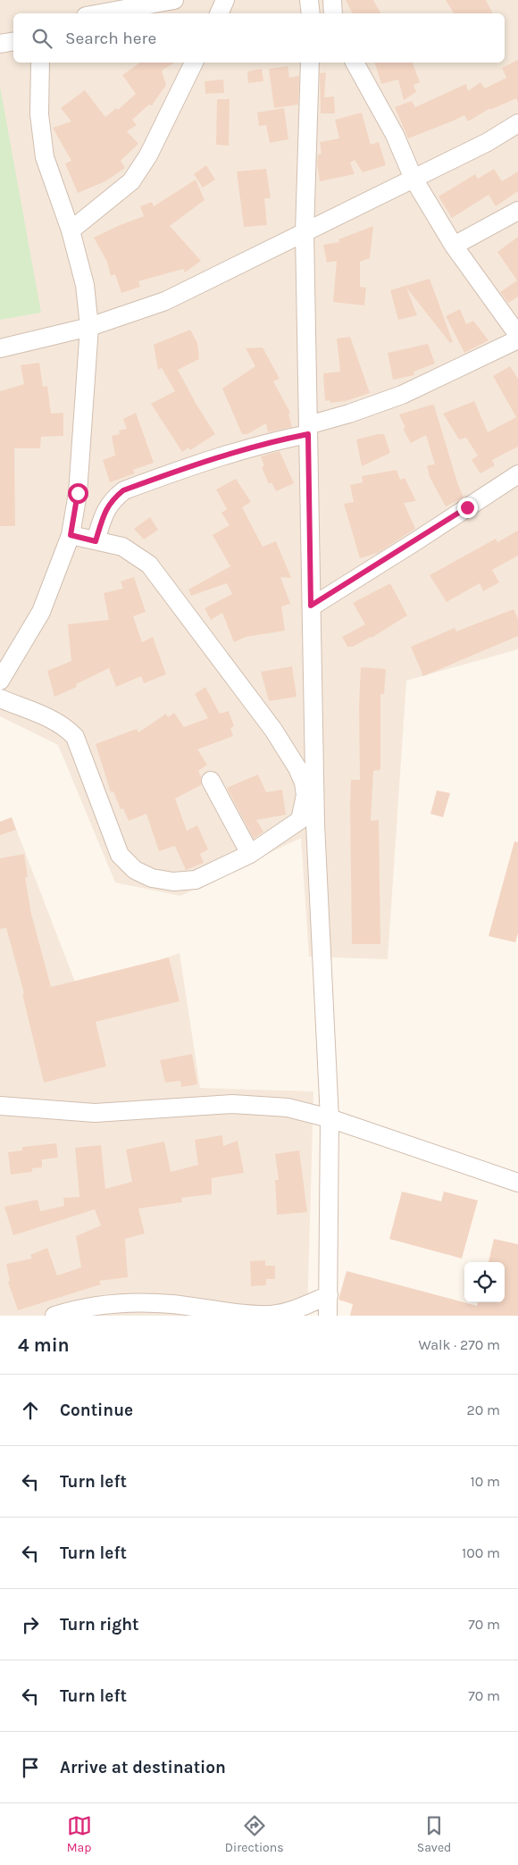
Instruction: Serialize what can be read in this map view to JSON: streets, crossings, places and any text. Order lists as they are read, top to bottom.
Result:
{
  "page": {
    "search": "Search here",
    "heading": ["4 min", "Walk · 270 m"],
    "list": [
      ["Continue", "20 m"],
      ["Turn left", "10 m"],
      ["Turn left", "100 m"],
      ["Turn right", "70 m"],
      ["Turn left", "70 m"],
      "Arrive at destination"
    ],
    "nav": ["Map", "Directions", "Saved"]
  }
}
